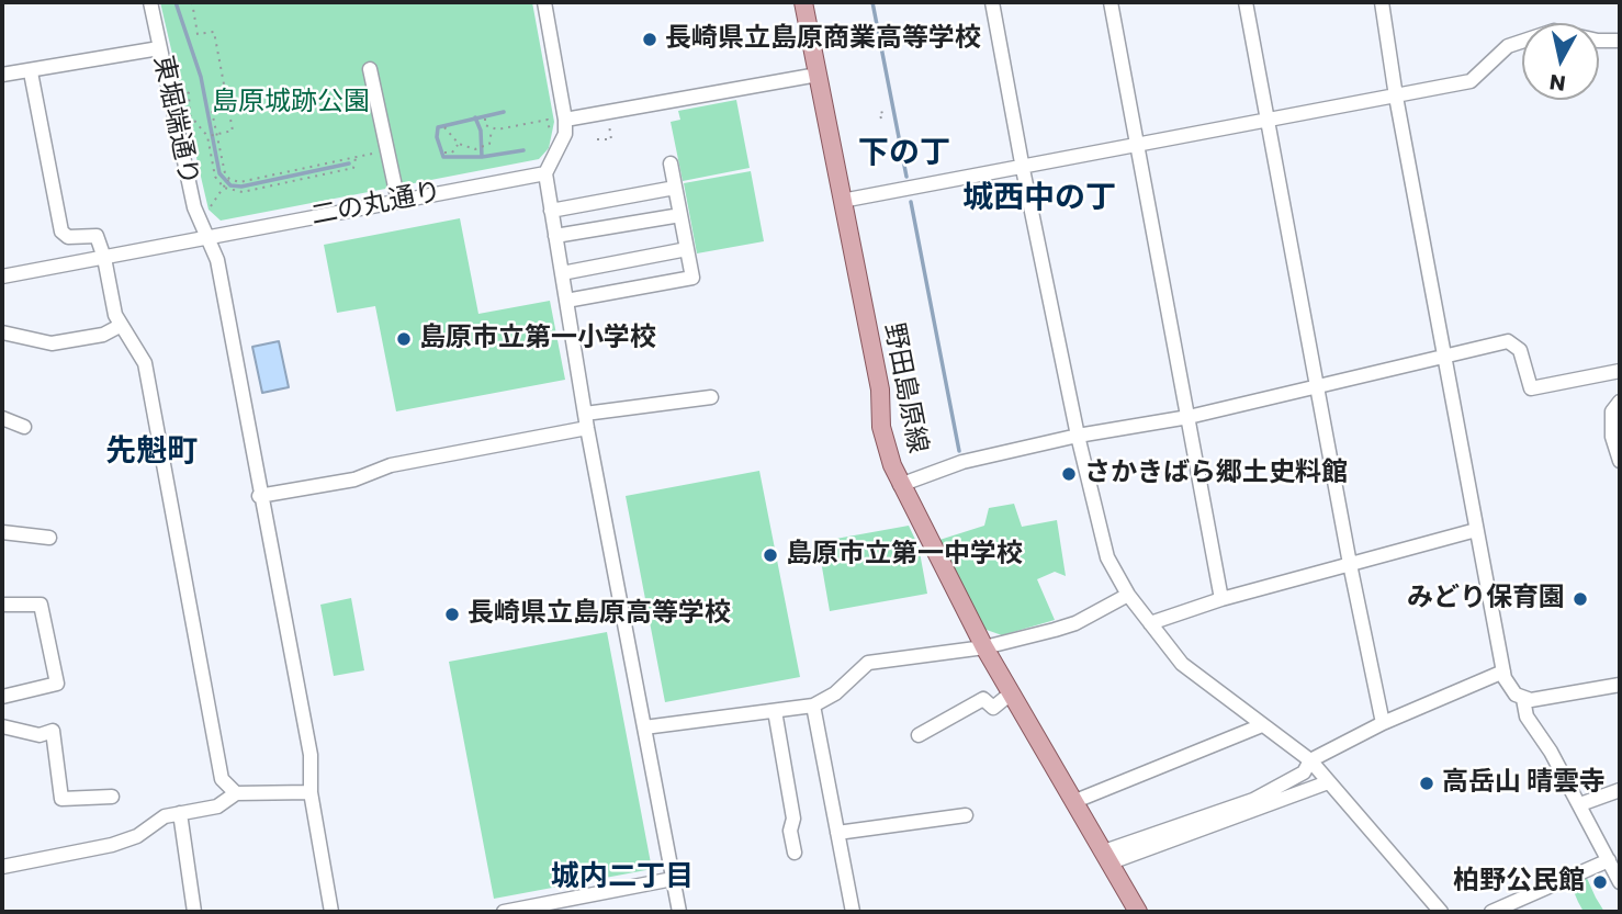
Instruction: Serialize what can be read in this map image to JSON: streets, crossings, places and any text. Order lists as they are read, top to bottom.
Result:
{
  "streets": {
    "main road": ["野田島原線"],
    "street": ["東堀端通り", "二の丸通り"]
  },
  "crossings": [
    ["東堀端通り", "二の丸通り"]
  ],
  "districts": [
    "下の丁",
    "城西中の丁",
    "先魁町",
    "城内二丁目"
  ],
  "parks": ["島原城跡公園"],
  "places": [
    "長崎県立島原商業高等学校",
    "島原市立第一小学校",
    "さかきばら郷土史料館",
    "島原市立第一中学校",
    "みどり保育園",
    "長崎県立島原高等学校",
    "高岳山 晴雲寺",
    "柏野公民館"
  ],
  "north": "bottom"
}
